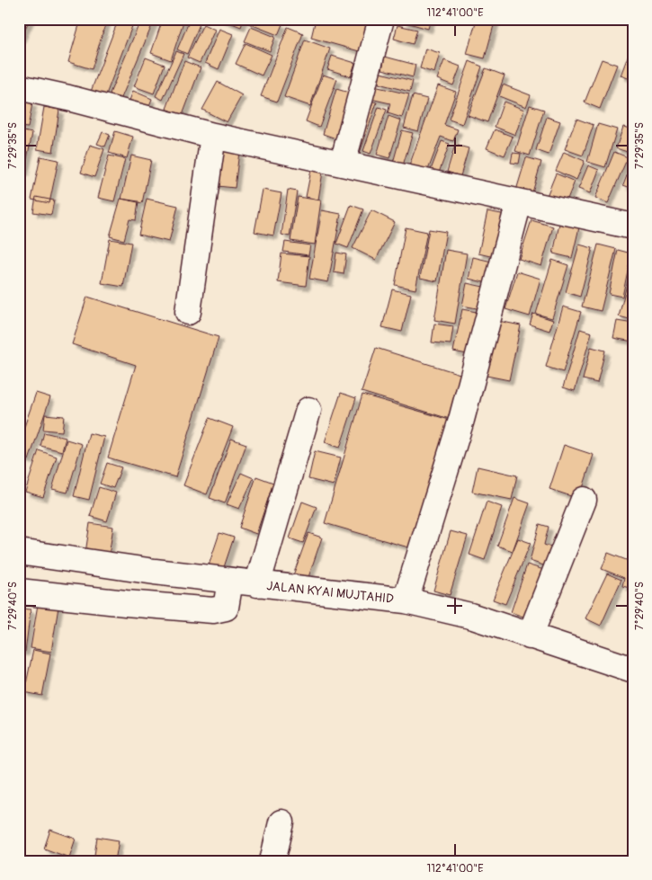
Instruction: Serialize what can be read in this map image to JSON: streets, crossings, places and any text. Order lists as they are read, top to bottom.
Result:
{
  "streets": {
    "street": ["JALAN KYAI MUJTAHID"]
  },
  "coordinates": ["112°41'00\"E", "7°29'35\"S", "7°29'40\"S"]
}
